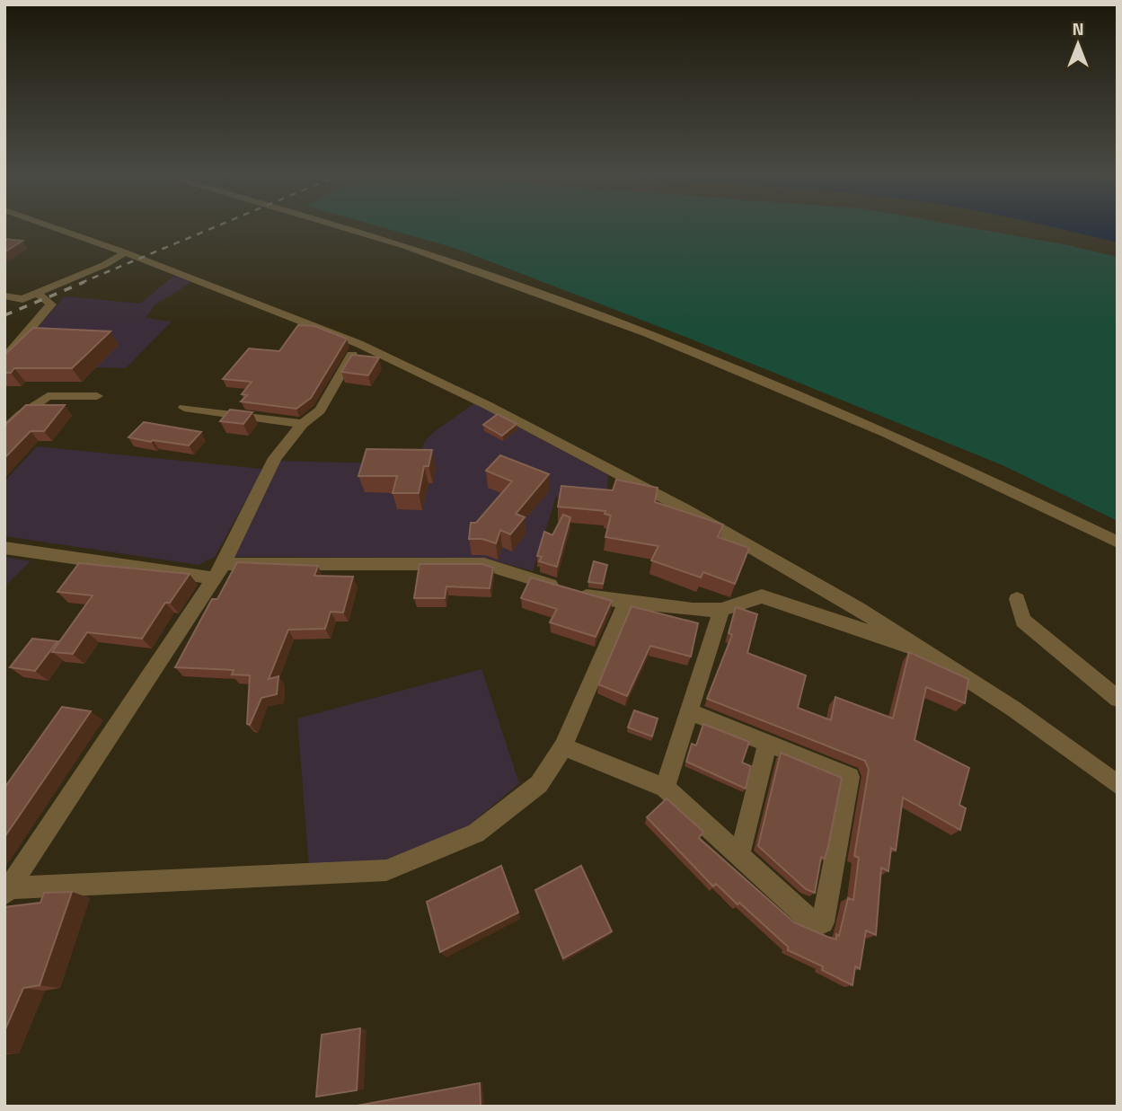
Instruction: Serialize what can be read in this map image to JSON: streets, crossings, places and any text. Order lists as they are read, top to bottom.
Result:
{
  "north": "top"
}
